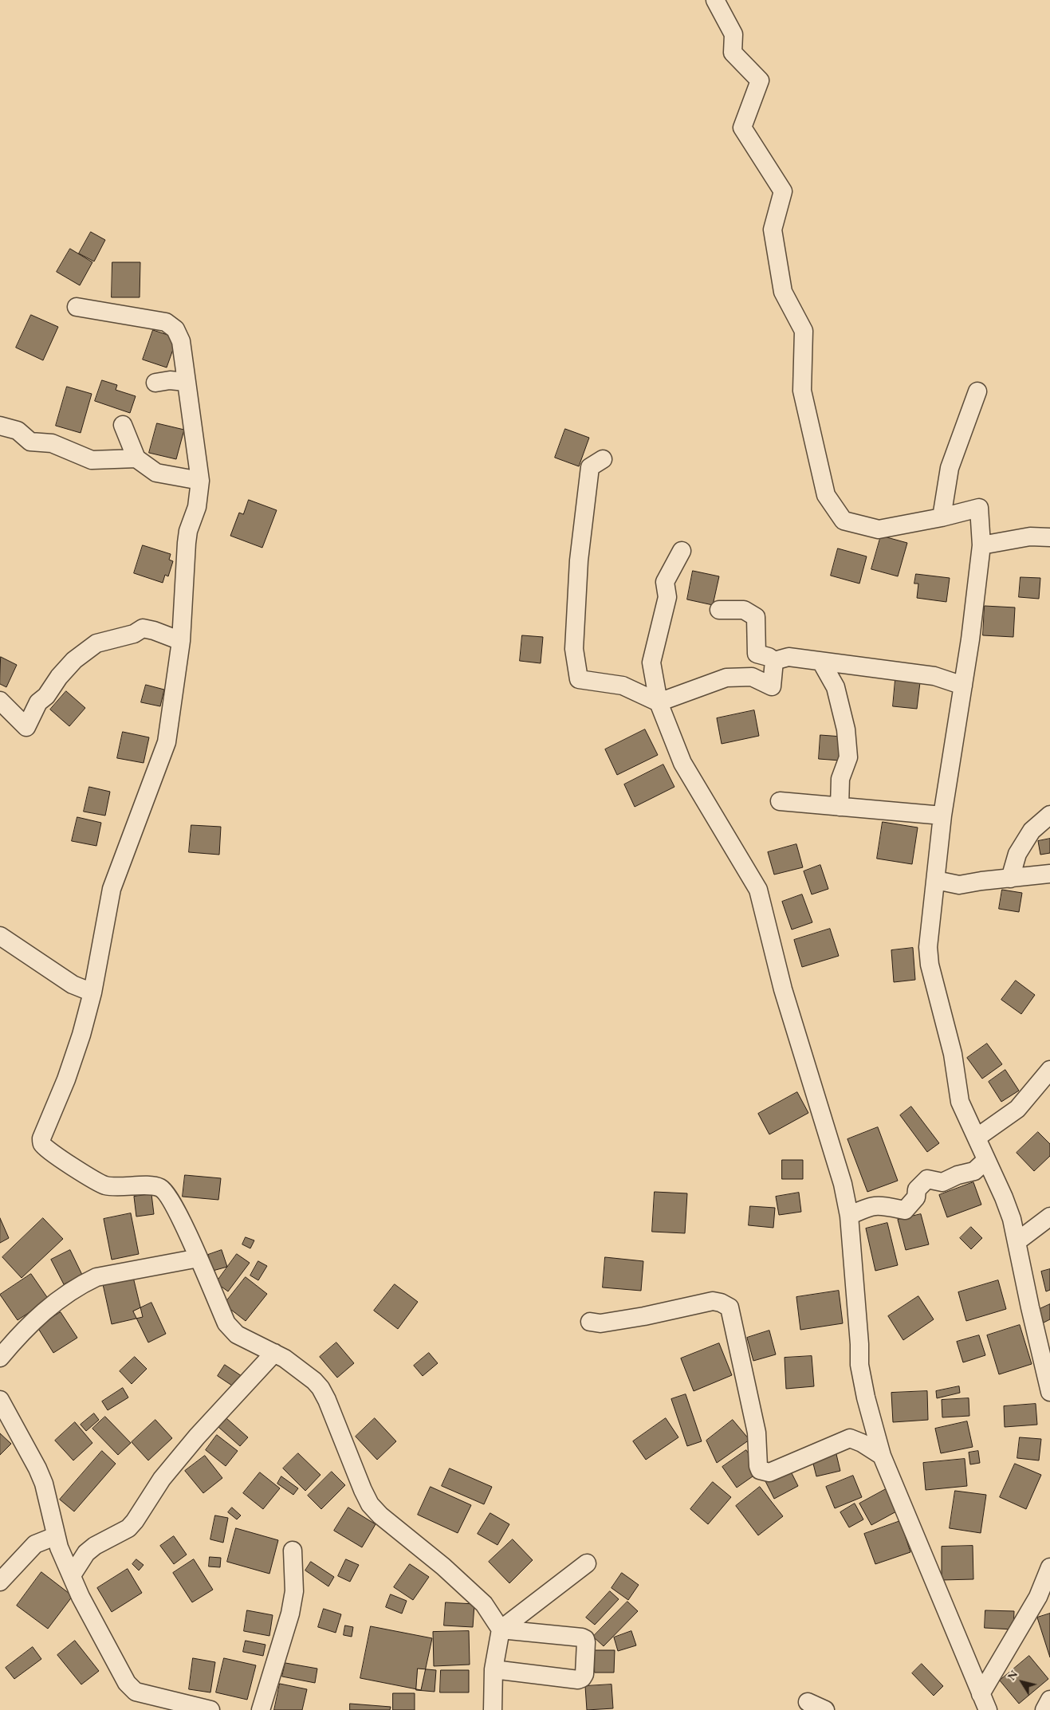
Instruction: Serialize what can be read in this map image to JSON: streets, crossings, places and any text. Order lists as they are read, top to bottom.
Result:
{
  "north": "top left"
}
